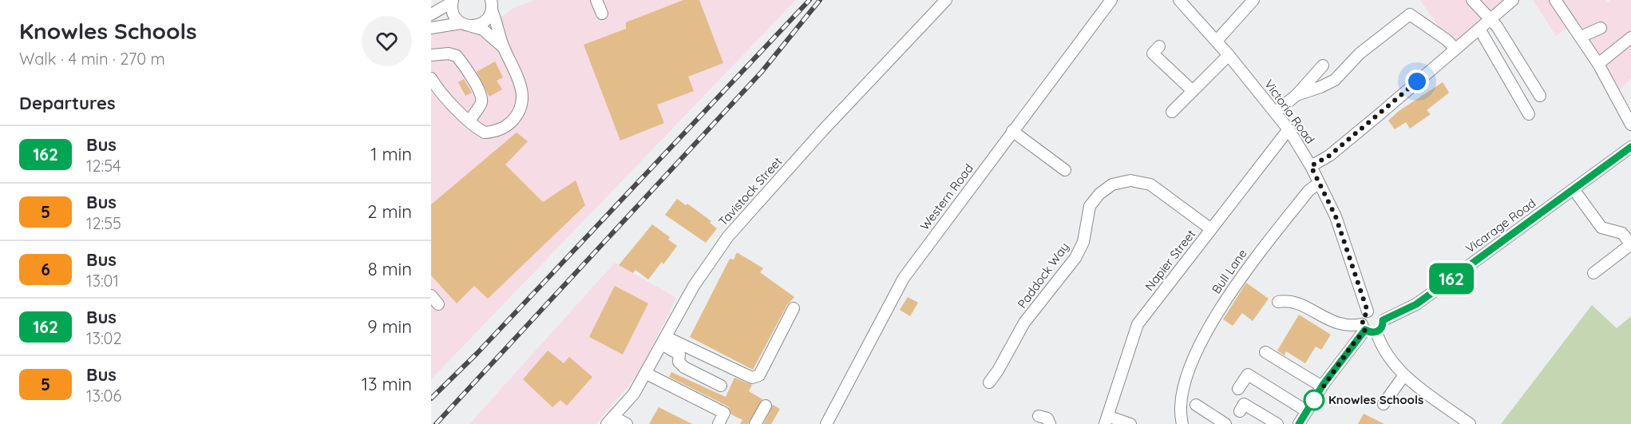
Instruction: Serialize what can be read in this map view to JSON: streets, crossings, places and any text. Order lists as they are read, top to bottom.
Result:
{
  "streets": {
    "street": [
      "Victoria Road",
      "Tavistock Street",
      "Western Road",
      "Vicarage Road",
      "Napier Street",
      "Bull Lane",
      "Paddock Way"
    ]
  },
  "crossings": [
    ["Victoria Road", "Vicarage Road"],
    ["Victoria Road", "Napier Street"],
    ["Victoria Road", "Bull Lane"],
    ["Napier Street", "Paddock Way"]
  ],
  "places": ["Knowles Schools"],
  "lines": ["bus line 162"],
  "page": {
    "heading": [
      ["Knowles Schools", "Walk · 4 min · 270 m"],
      "Departures"
    ],
    "on_map": "162",
    "list": [
      {
        "mark": "162",
        "name": "Bus",
        "note": "12:54",
        "value": "1 min"
      },
      {
        "mark": "5",
        "name": "Bus",
        "note": "12:55",
        "value": "2 min"
      },
      {
        "mark": "6",
        "name": "Bus",
        "note": "13:01",
        "value": "8 min"
      },
      {
        "mark": "162",
        "name": "Bus",
        "note": "13:02",
        "value": "9 min"
      },
      {
        "mark": "5",
        "name": "Bus",
        "note": "13:06",
        "value": "13 min"
      }
    ]
  }
}
